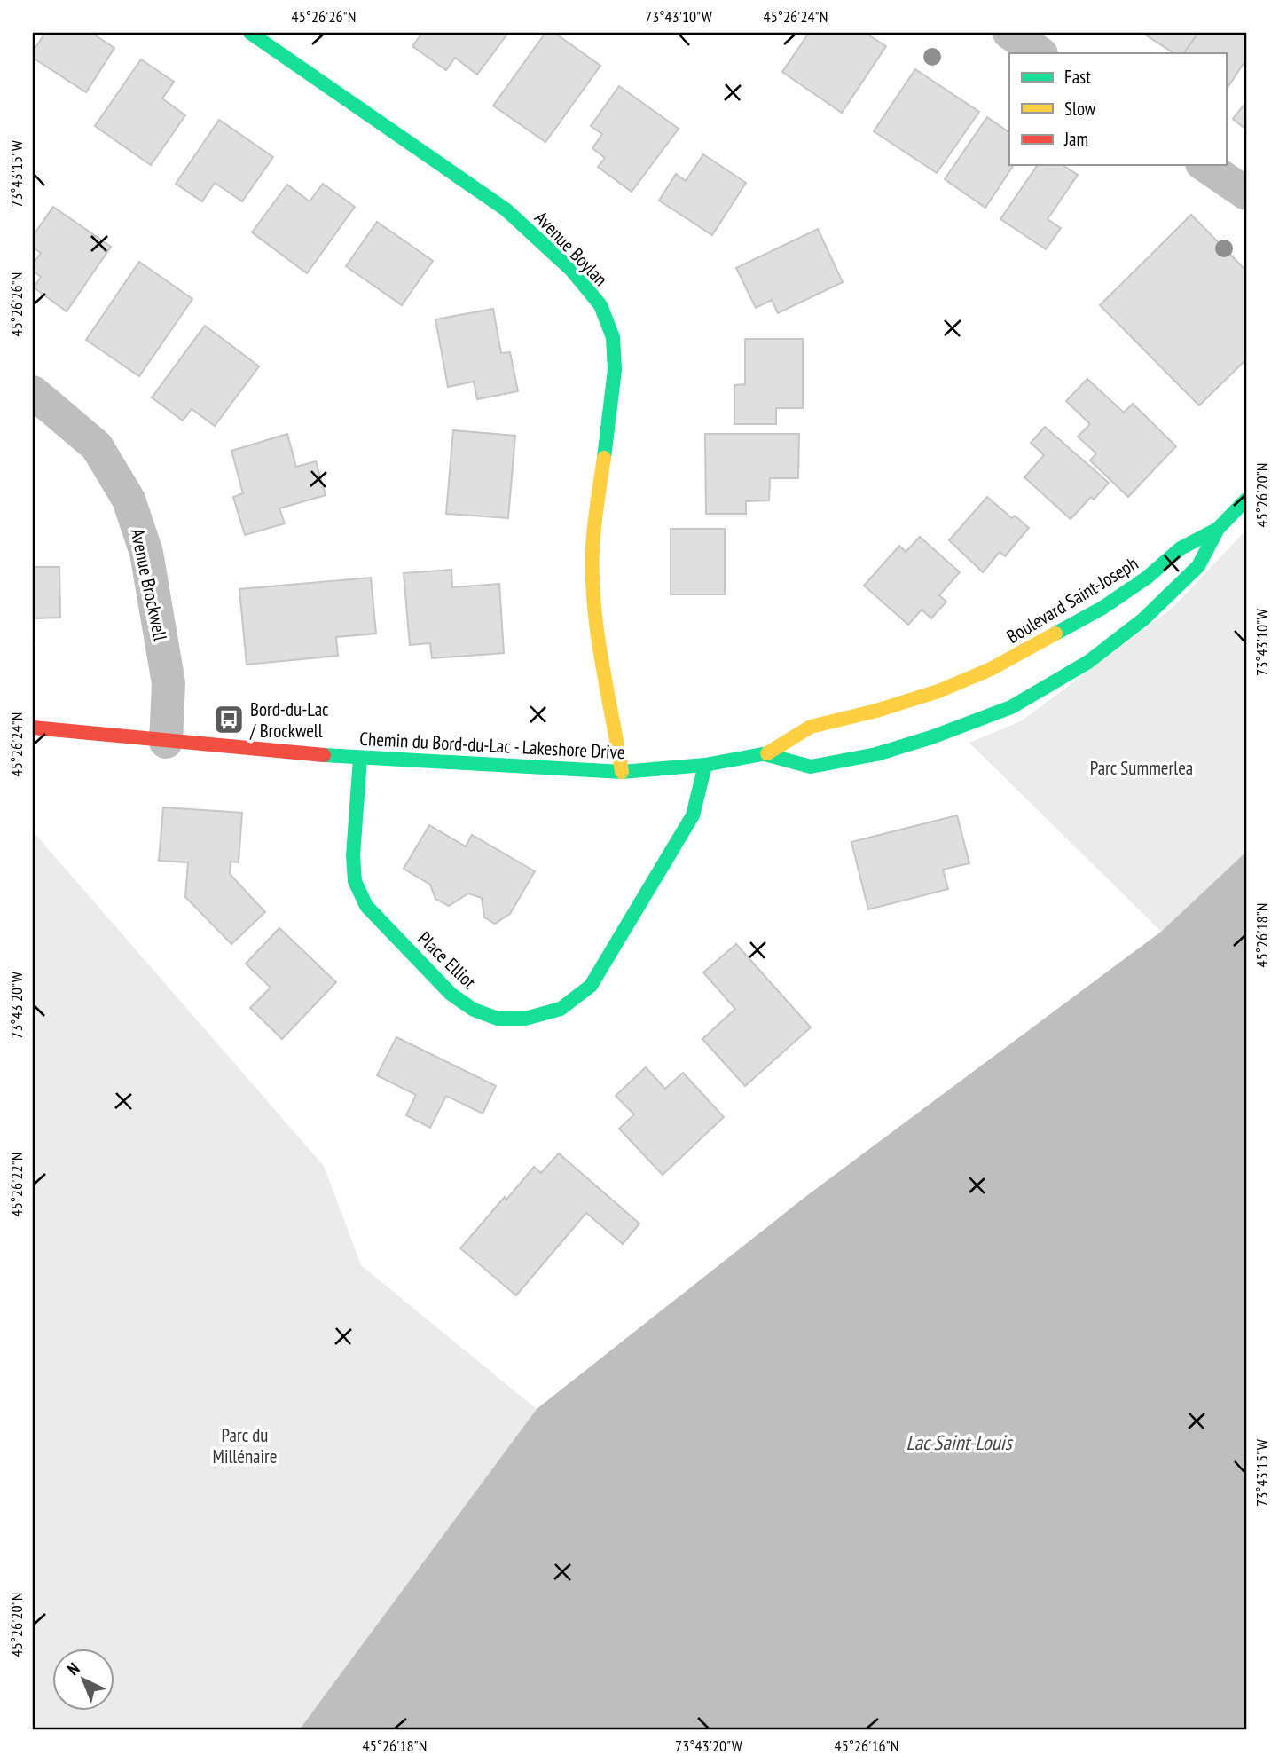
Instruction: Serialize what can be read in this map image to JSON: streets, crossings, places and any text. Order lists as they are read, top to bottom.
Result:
{
  "streets": {
    "street": [
      "Avenue Boylan",
      "Avenue Brockwell",
      "Boulevard Saint-Joseph",
      "Chemin du Bord-du-Lac - Lakeshore Drive",
      "Place Elliot"
    ]
  },
  "crossings": [
    ["Avenue Boylan", "Chemin du Bord-du-Lac - Lakeshore Drive"],
    ["Avenue Brockwell", "Chemin du Bord-du-Lac - Lakeshore Drive"],
    ["Boulevard Saint-Joseph", "Chemin du Bord-du-Lac - Lakeshore Drive"],
    ["Chemin du Bord-du-Lac - Lakeshore Drive", "Place Elliot"]
  ],
  "water": ["Lac Saint-Louis"],
  "parks": ["Parc Summerlea", "Parc du Millénaire"],
  "places": {
    "bus stop": ["Bord-du-Lac / Brockwell"]
  },
  "legend": ["Fast", "Slow", "Jam"],
  "north": "top left",
  "coordinates": [
    "45°26'26\"N",
    "73°43'10\"W",
    "45°26'24\"N",
    "73°43'15\"W",
    "45°26'20\"N",
    "45°26'18\"N",
    "73°43'20\"W",
    "45°26'22\"N",
    "45°26'16\"N"
  ]
}
